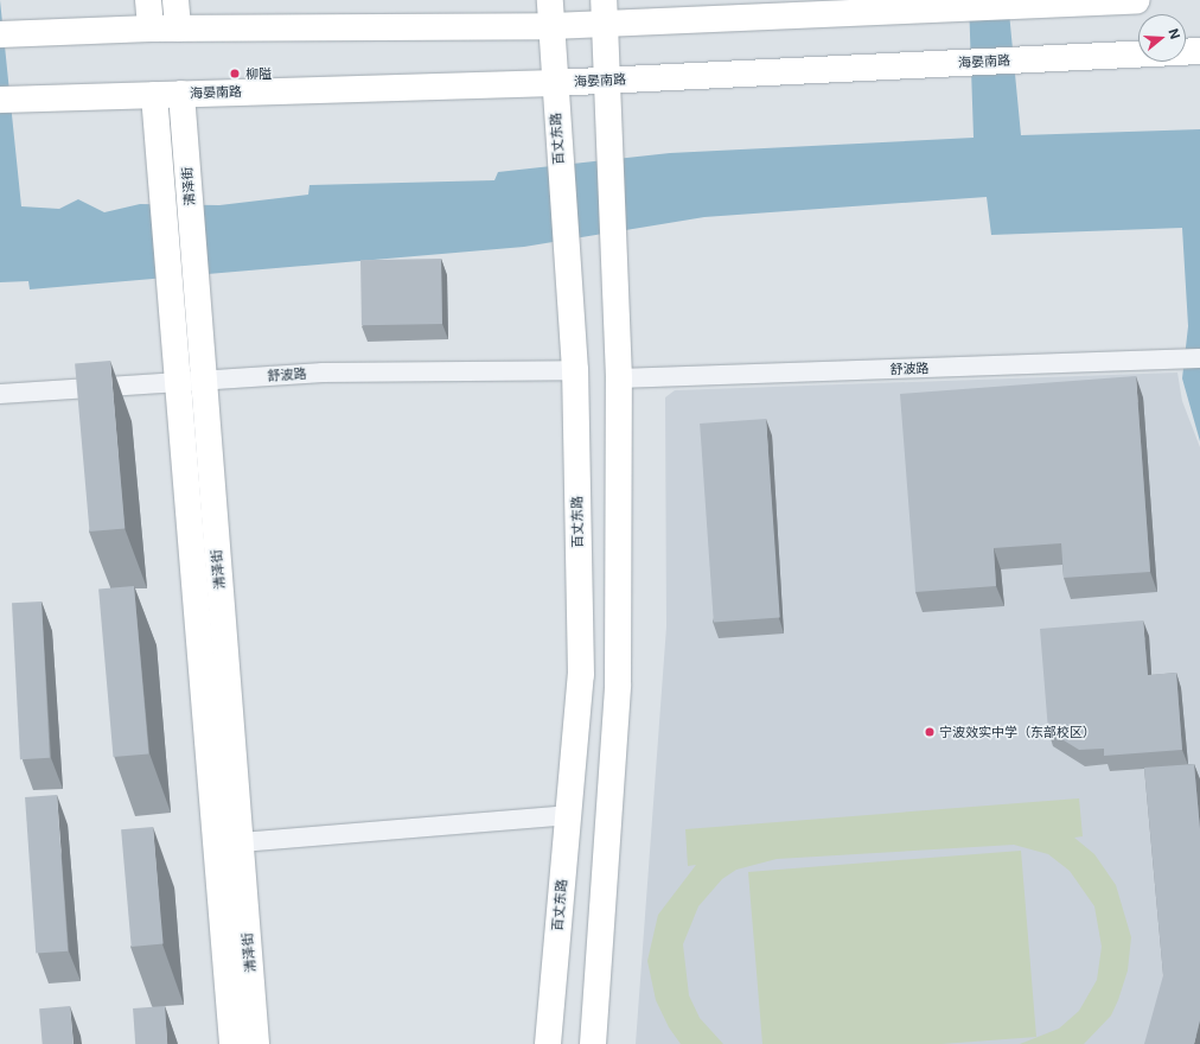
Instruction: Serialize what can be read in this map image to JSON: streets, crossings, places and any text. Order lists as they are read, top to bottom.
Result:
{
  "streets": {
    "main road": ["海晏南路", "百丈东路", "清泽街"],
    "street": ["舒波路"]
  },
  "crossings": [
    ["海晏南路", "百丈东路"],
    ["海晏南路", "清泽街"],
    ["百丈东路", "舒波路"],
    ["清泽街", "舒波路"]
  ],
  "places": ["柳隘", "宁波效实中学（东部校区）"],
  "north": "right"
}
